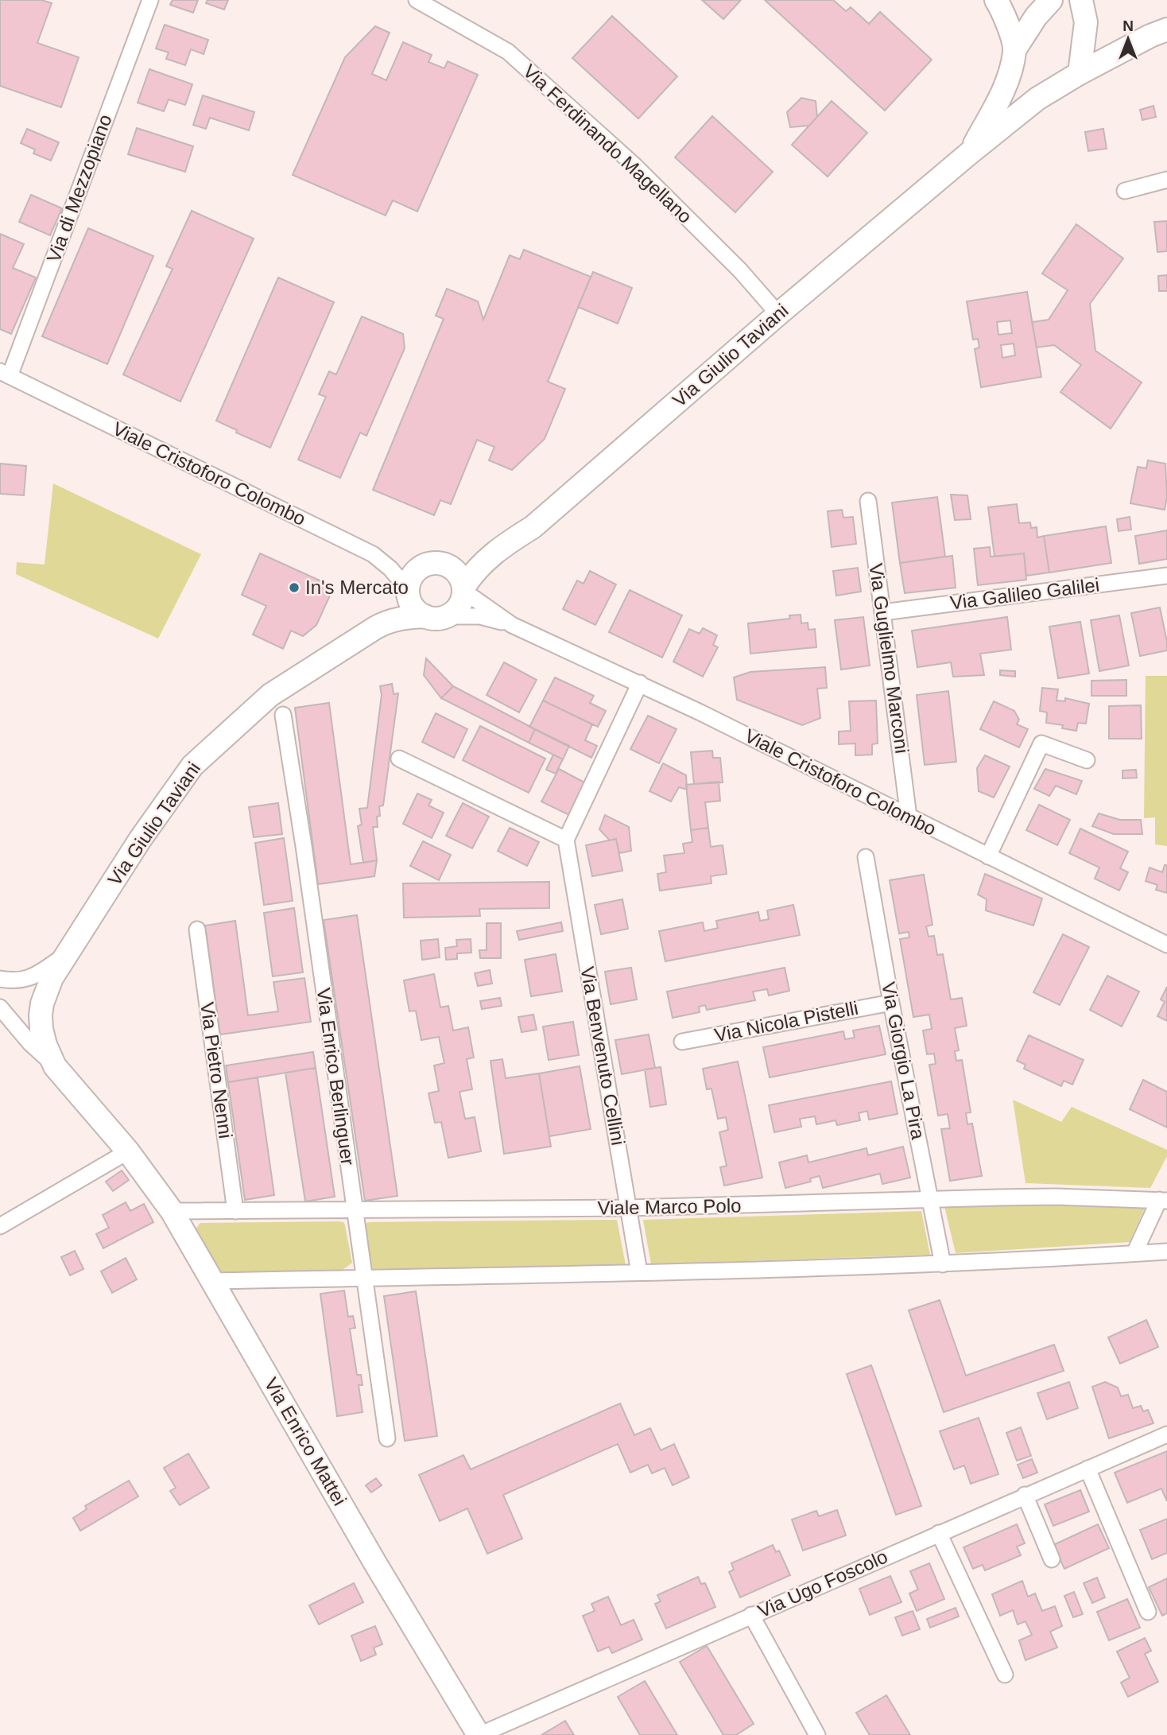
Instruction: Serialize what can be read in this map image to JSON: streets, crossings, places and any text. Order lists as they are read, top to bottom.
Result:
{
  "streets": {
    "main road": ["Via Giulio Taviani", "Viale Cristoforo Colombo", "Via Enrico Mattei"],
    "street": [
      "Via Ferdinando Magellano",
      "Via di Mezzopiano",
      "Via Galileo Galilei",
      "Via Guglielmo Marconi",
      "Via Nicola Pistelli",
      "Via Benvenuto Cellini",
      "Via Giorgio La Pira",
      "Via Pietro Nenni",
      "Via Enrico Berlinguer",
      "Viale Marco Polo",
      "Via Ugo Foscolo"
    ]
  },
  "crossings": [
    ["Via Ferdinando Magellano", "Via Giulio Taviani"],
    ["Via di Mezzopiano", "Viale Cristoforo Colombo"],
    ["Via Giulio Taviani", "Viale Cristoforo Colombo"],
    ["Via Giulio Taviani", "Via Enrico Mattei"],
    ["Viale Cristoforo Colombo", "Via Guglielmo Marconi"],
    ["Via Galileo Galilei", "Via Guglielmo Marconi"],
    ["Via Nicola Pistelli", "Via Giorgio La Pira"],
    ["Via Benvenuto Cellini", "Viale Marco Polo"],
    ["Via Giorgio La Pira", "Viale Marco Polo"],
    ["Via Pietro Nenni", "Viale Marco Polo"],
    ["Via Enrico Berlinguer", "Viale Marco Polo"],
    ["Viale Marco Polo", "Via Enrico Mattei"],
    ["Via Enrico Mattei", "Via Ugo Foscolo"]
  ],
  "places": ["In's Mercato"],
  "north": "top"
}
